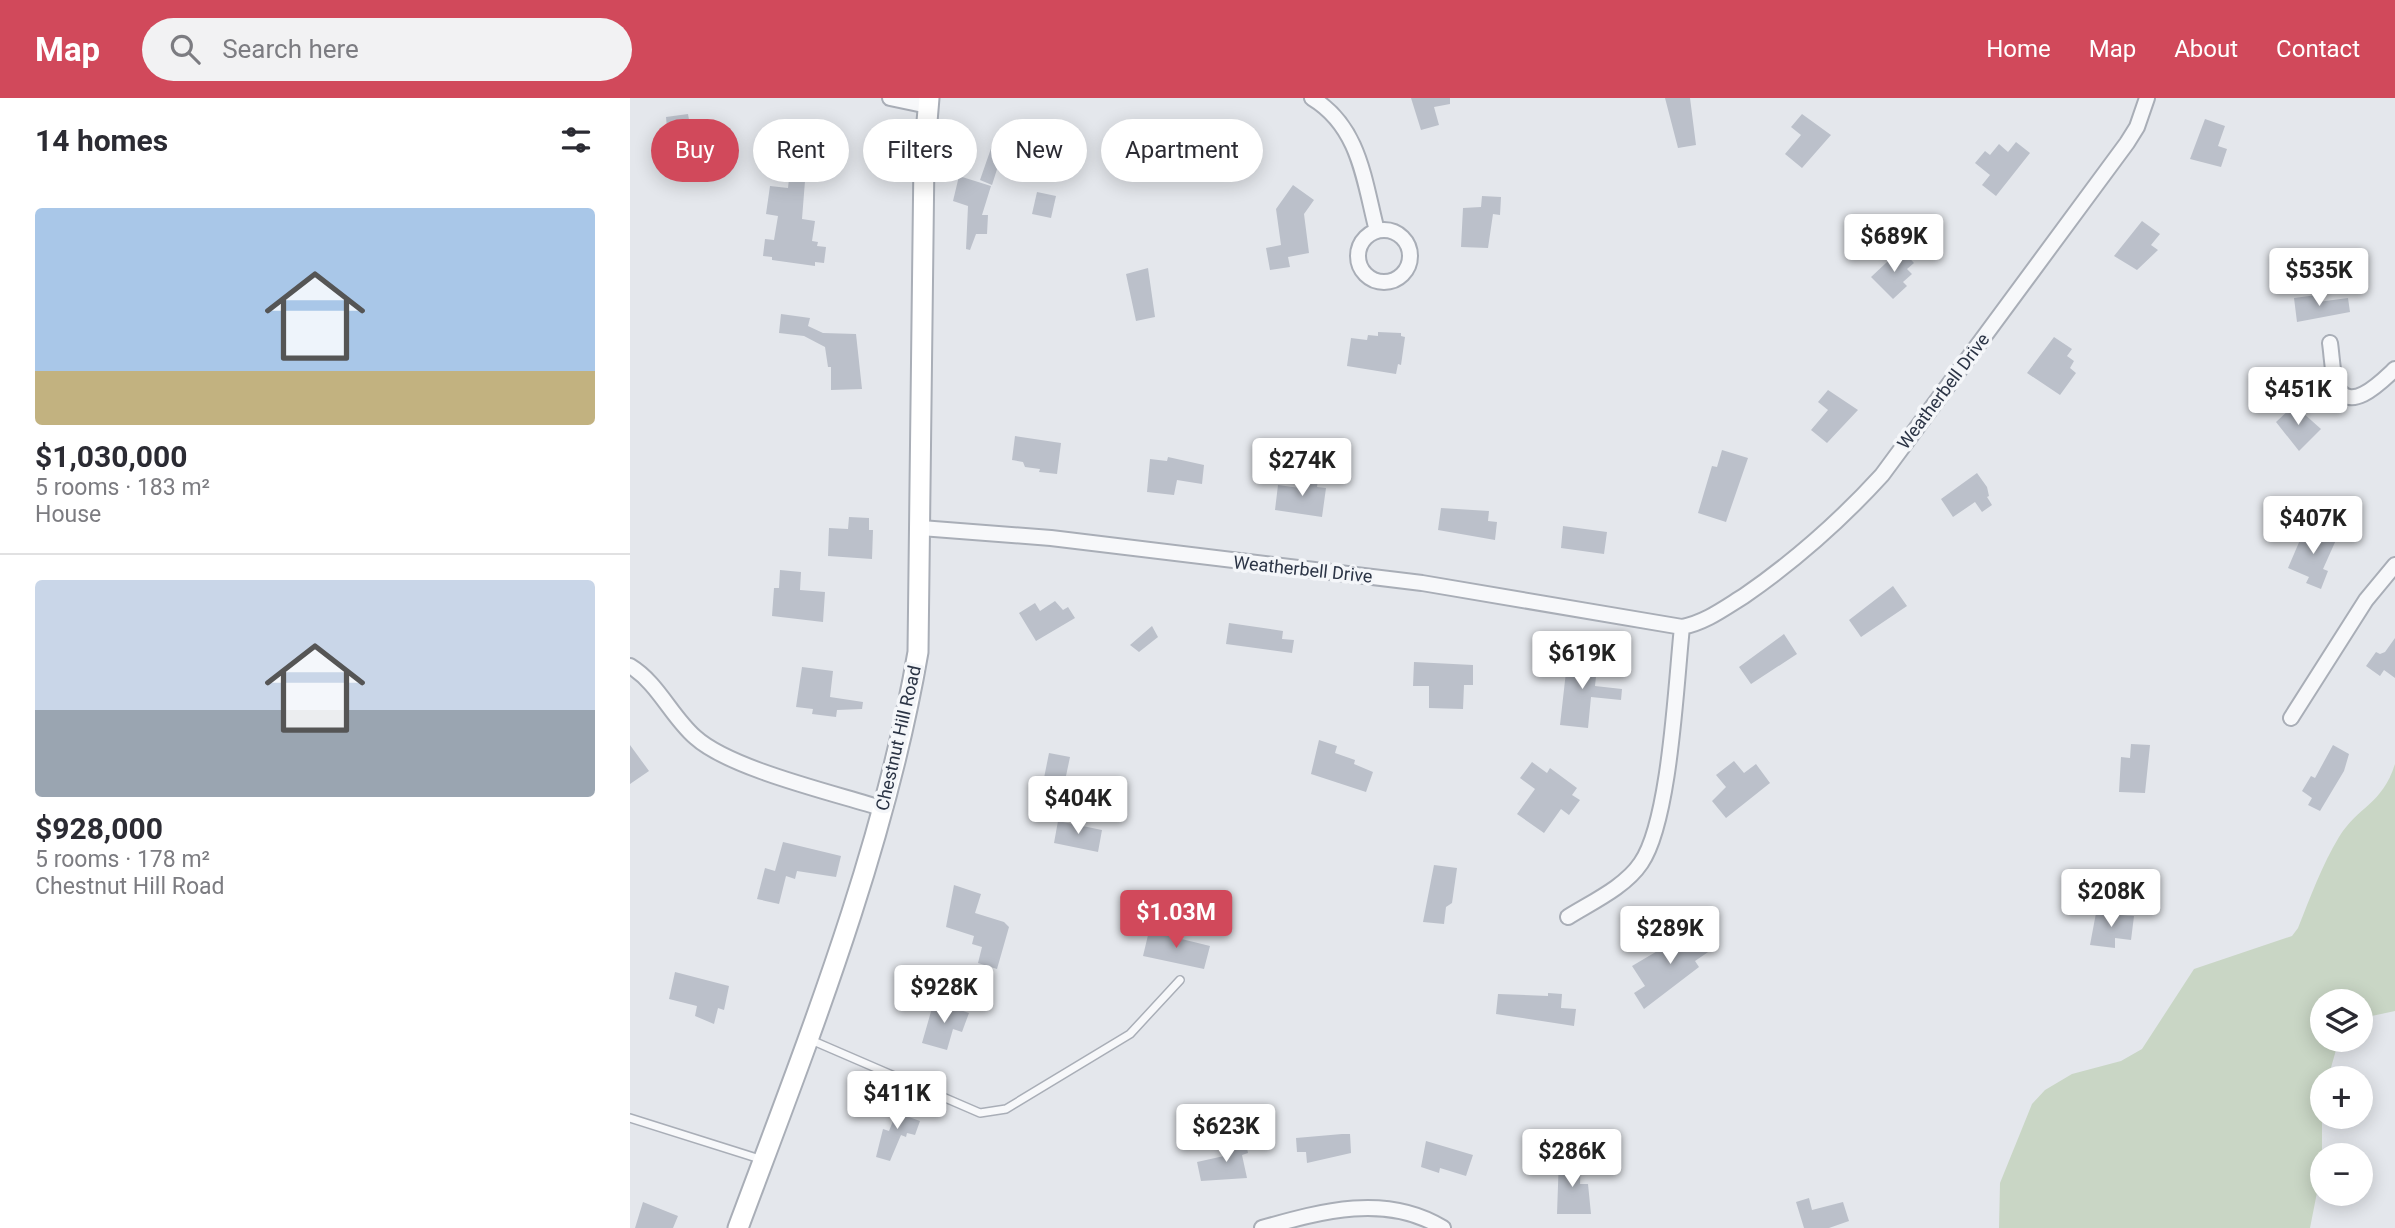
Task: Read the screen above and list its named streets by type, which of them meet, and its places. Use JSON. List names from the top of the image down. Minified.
{"streets":{"main road":["Chestnut Hill Road"],"street":["Weatherbell Drive"]},"crossings":[["Weatherbell Drive","Chestnut Hill Road"]],"page":{"header":"Map","search":"Search here","nav":["Home","Map","About","Contact"],"heading":"14 homes","chip":["Buy","Rent","Filters","New","Apartment"],"list":[{"name":"$1,030,000","note":"5 rooms · 183 m² · House"},{"name":"$928,000","note":"5 rooms · 178 m² · Chestnut Hill Road"}],"price":["$689K","$535K","$451K","$274K","$407K","$619K","$404K","$208K","$1.03M","$289K","$928K","$411K","$623K","$286K"],"map_buttons":["+","−"]}}
